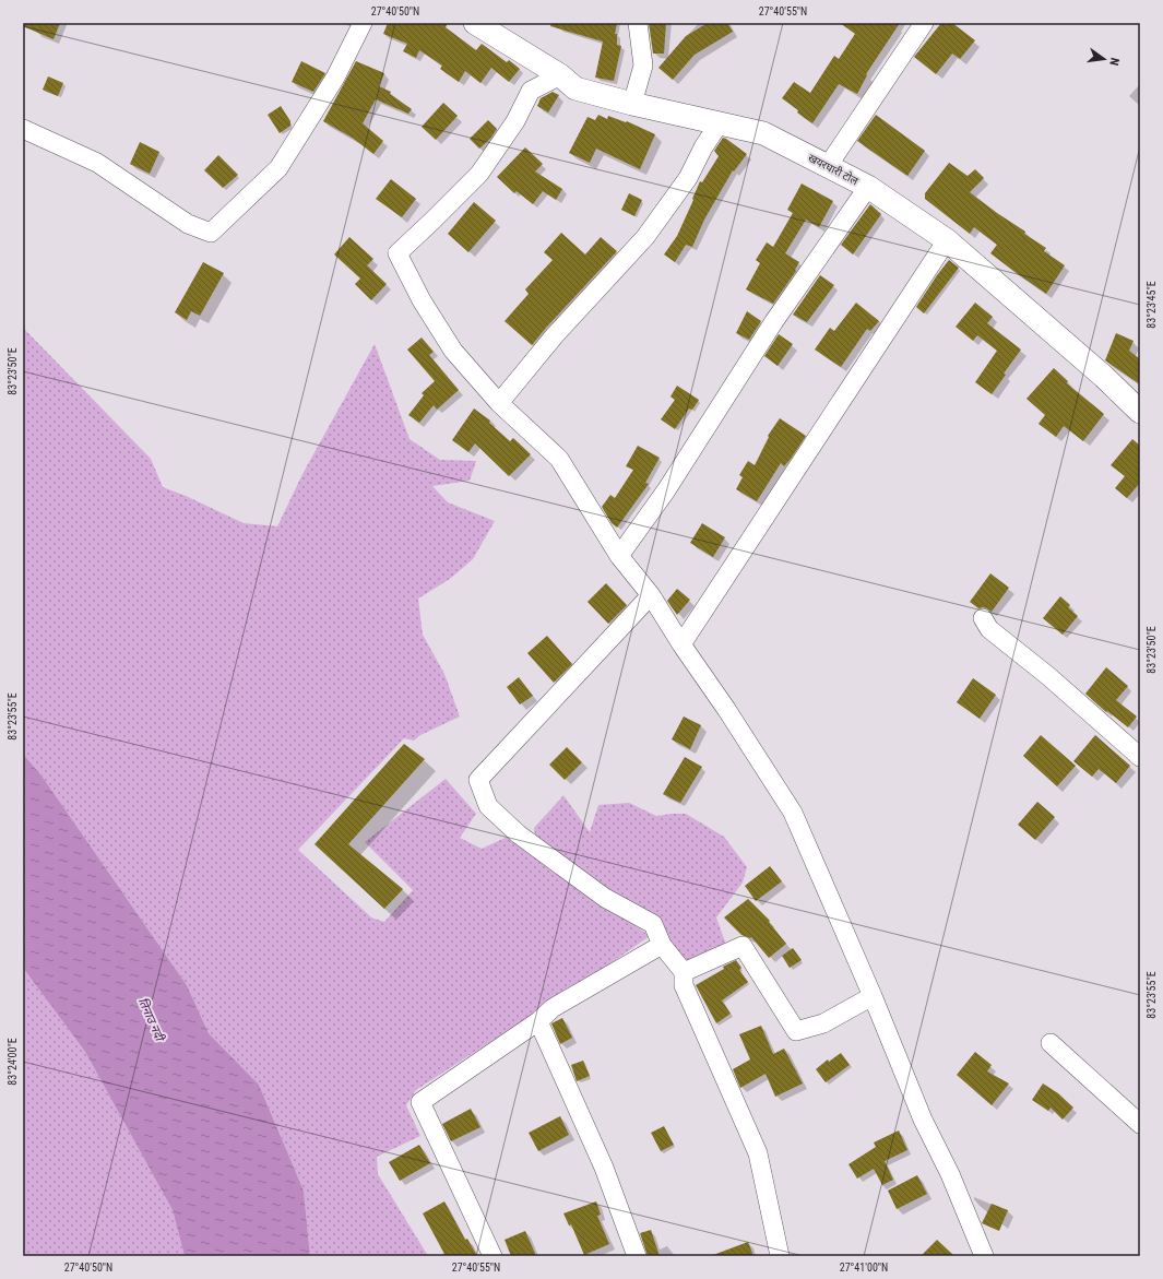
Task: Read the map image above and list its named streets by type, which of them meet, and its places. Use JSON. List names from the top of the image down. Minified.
{"streets":{"street":["खयरघारी टोल"]},"water":["तिनाउ नदी"],"north":"right","coordinates":["27°40'50\"N","27°40'55\"N","83°23'45\"E","83°23'50\"E","83°23'55\"E","83°24'00\"E","27°41'00\"N"]}
